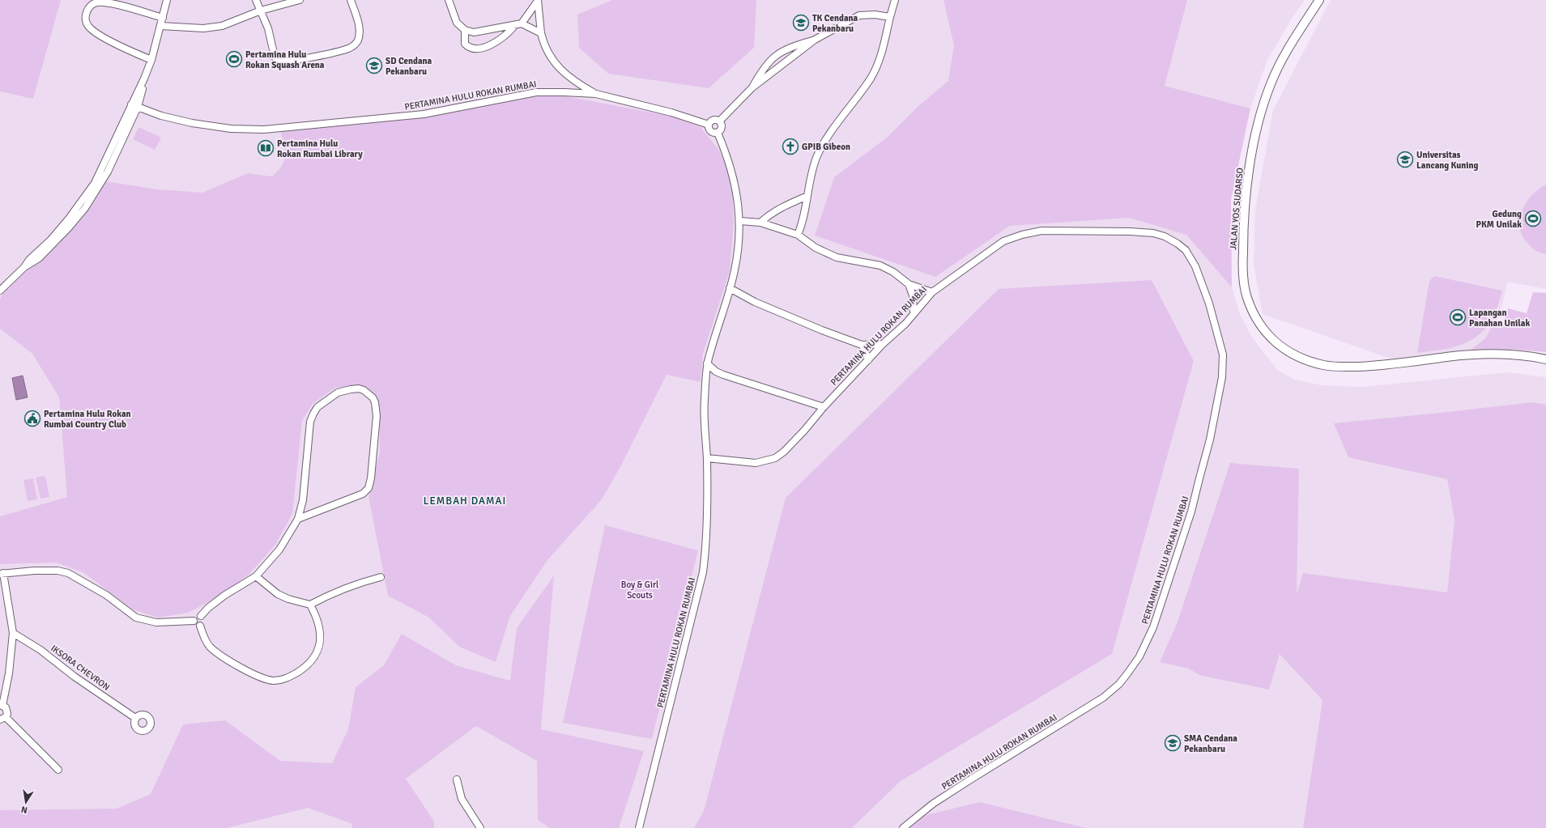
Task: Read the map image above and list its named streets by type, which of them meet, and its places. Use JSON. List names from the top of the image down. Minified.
{"streets":{"main road":["JALAN YOS SUDARSO"],"street":["PERTAMINA HULU ROKAN RUMBAI","IKSORA CHEVRON"]},"districts":["LEMBAH DAMAI"],"parks":["Boy & Girl Scouts"],"places":{"school or university":["TK Cendana Pekanbaru","SD Cendana Pekanbaru","Universitas Lancang Kuning","SMA Cendana Pekanbaru"],"sports":["Pertamina Hulu Rokan Squash Arena","Gedung PKM Unilak","Lapangan Panahan Unilak"],"church":["GPIB Gibeon"],"library":["Pertamina Hulu Rokan Rumbai Library"],"public building":["Pertamina Hulu Rokan Rumbai Country Club"]},"north":"bottom"}
